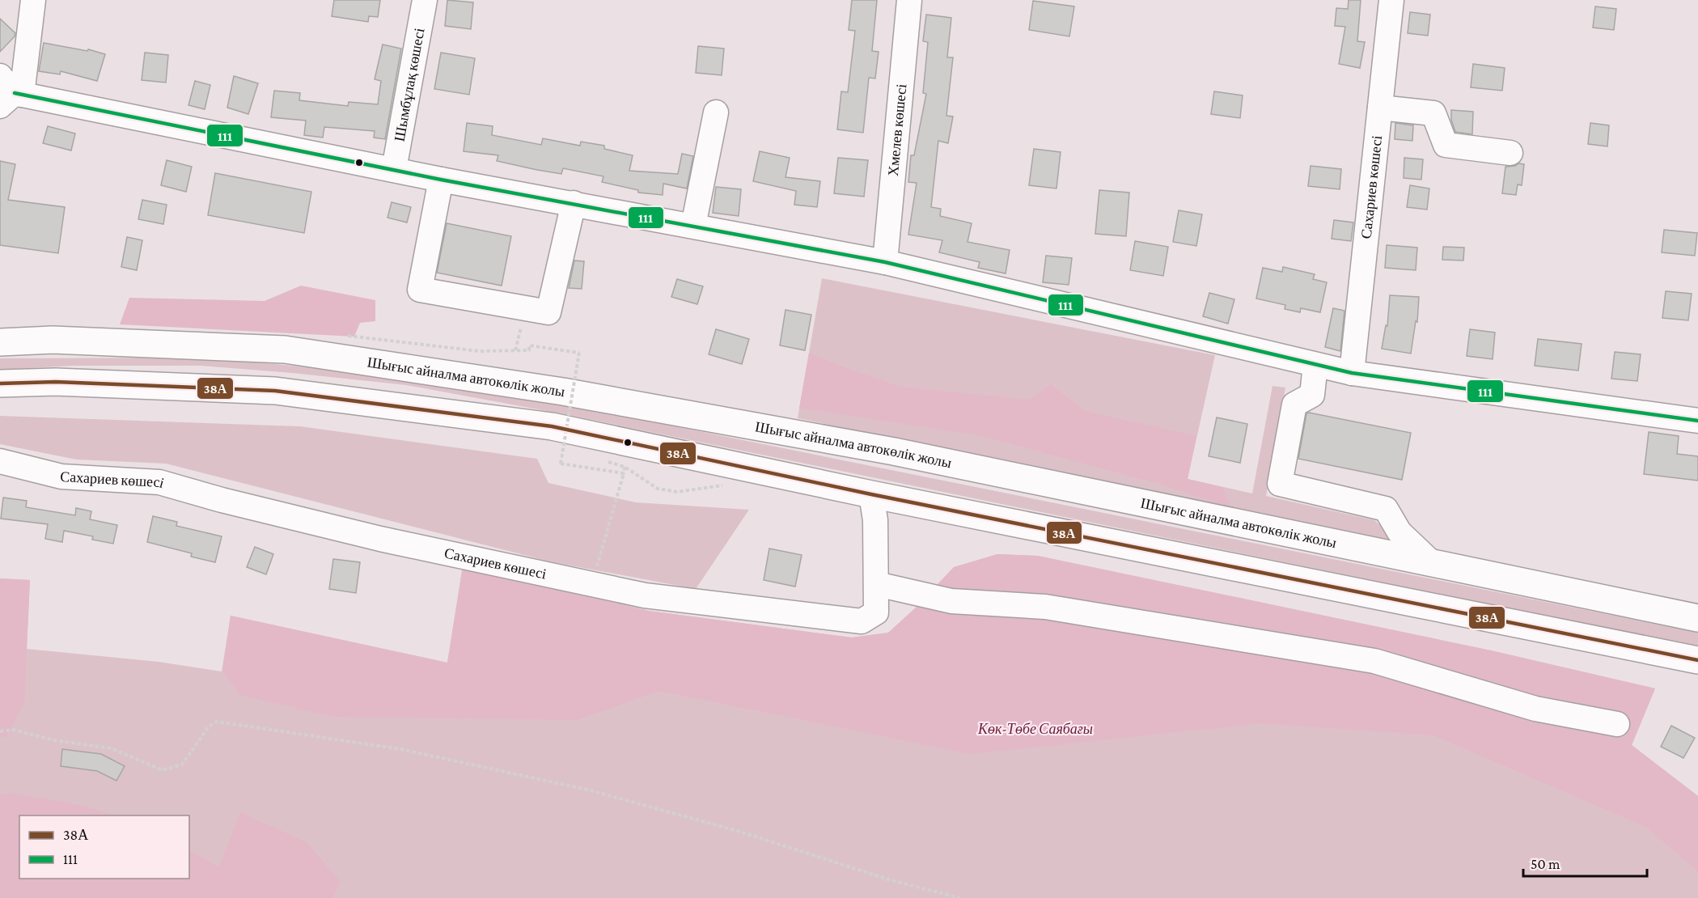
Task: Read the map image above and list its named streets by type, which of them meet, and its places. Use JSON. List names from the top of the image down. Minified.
{"streets":{"main road":["Шығыс айналма автокөлік жолы"],"street":["Шымбұлақ көшесі","Хмелев көшесі","Сахариев көшесі"]},"parks":["Көк-Төбе Саябағы"],"lines":["transit line 111","transit line 38А"],"legend":["38А","111"],"scale_bar":"50 m"}
